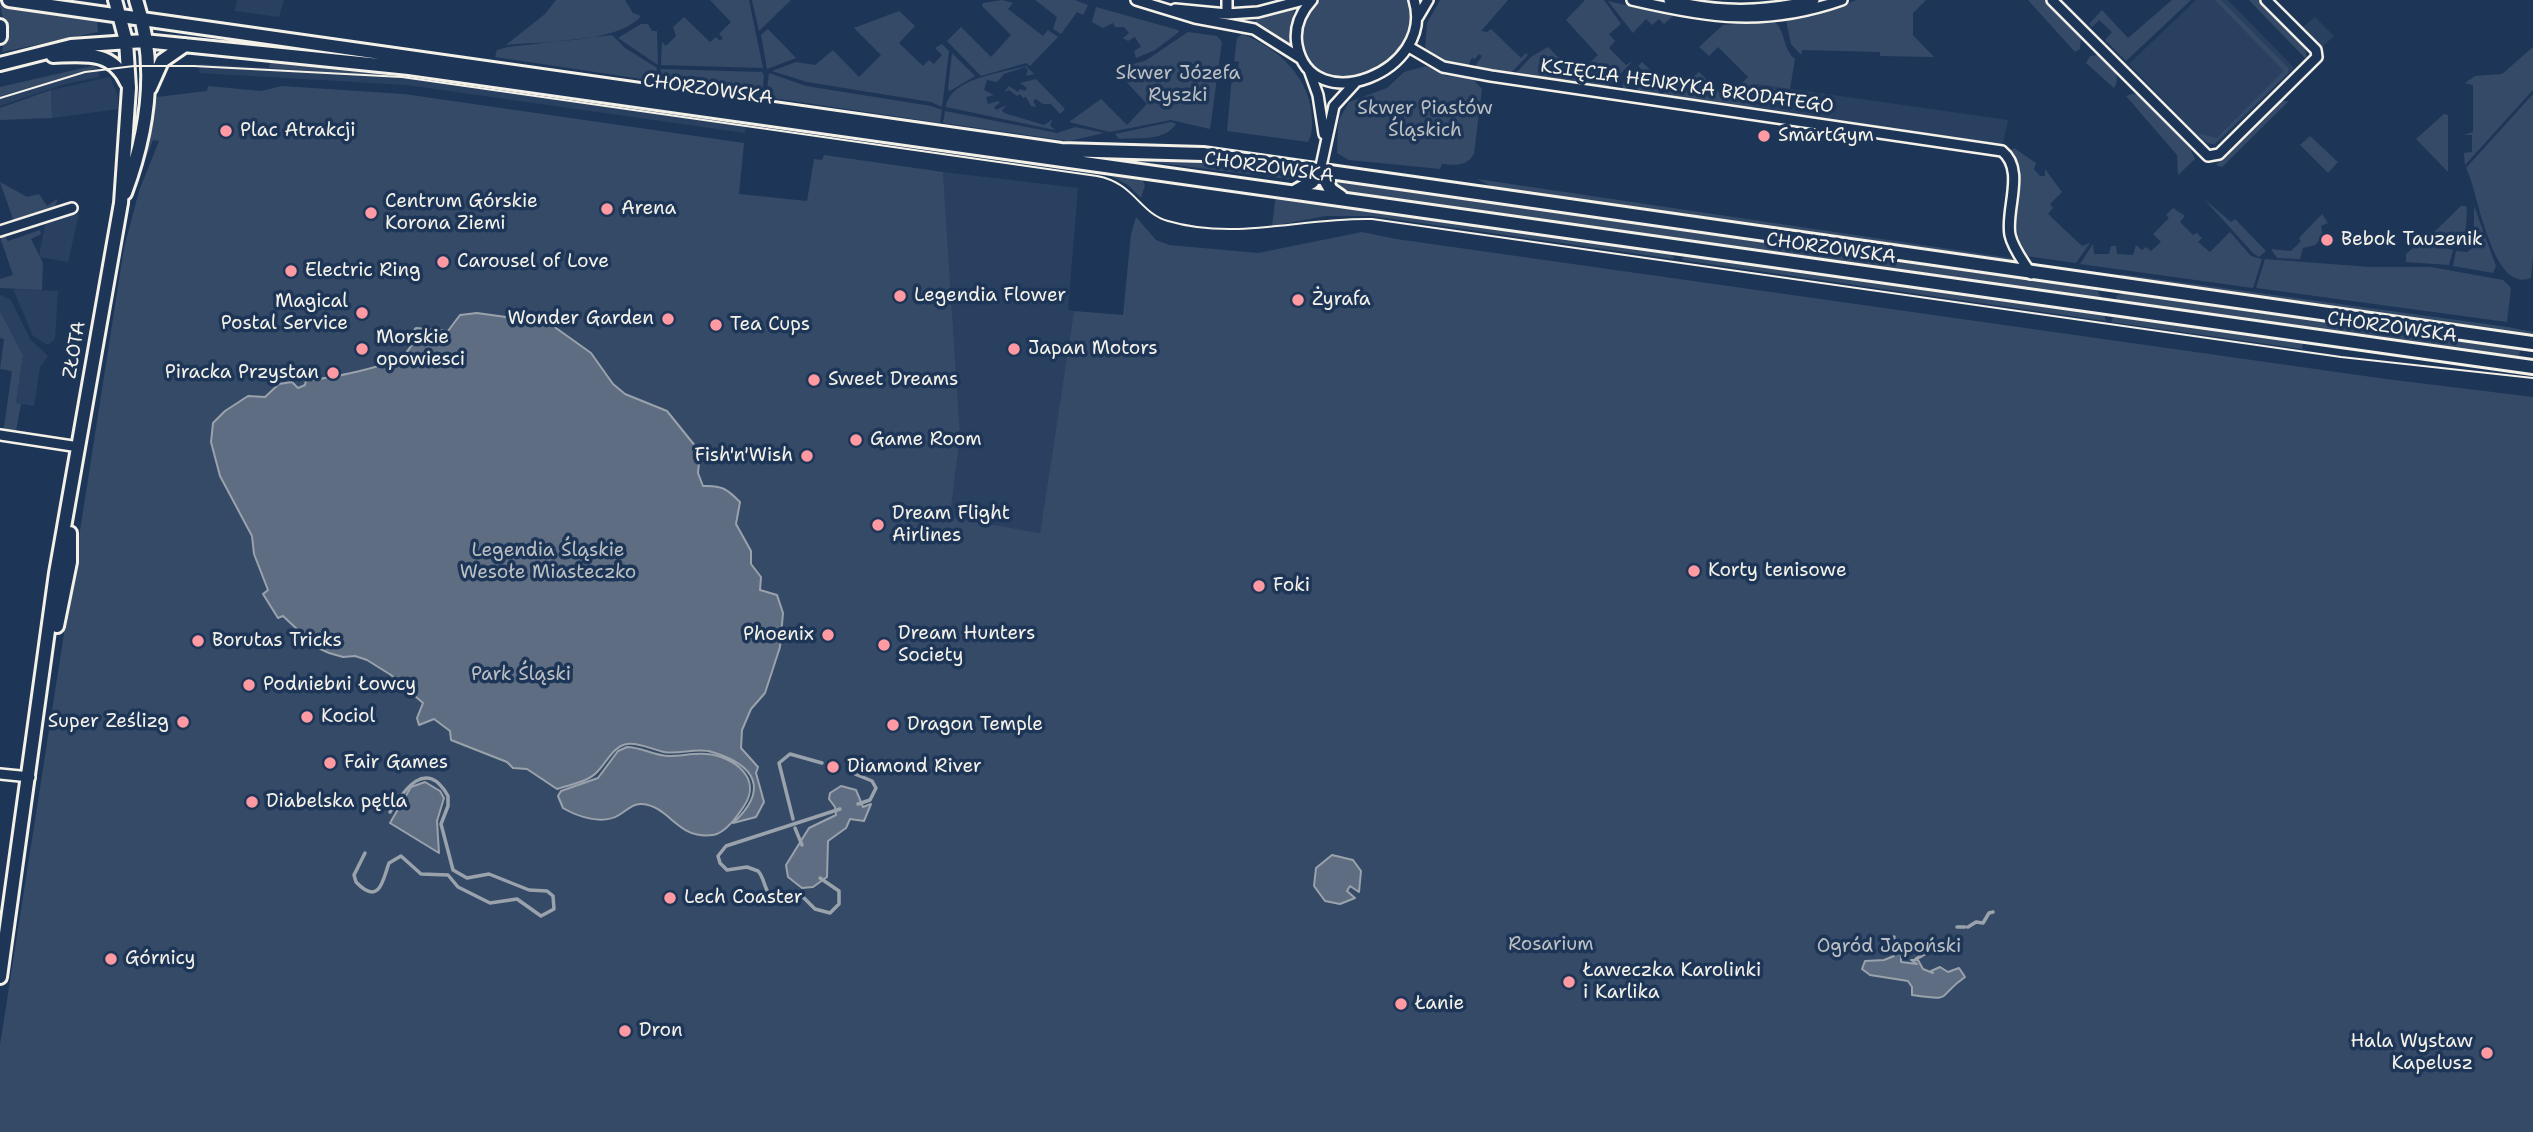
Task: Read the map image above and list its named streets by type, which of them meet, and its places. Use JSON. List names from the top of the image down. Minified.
{"streets":{"main road":["CHORZOWSKA","ZŁOTA"],"street":["KSIĘCIA HENRYKA BRODATEGO"]},"crossings":[["KSIĘCIA HENRYKA BRODATEGO","CHORZOWSKA"],["CHORZOWSKA","ZŁOTA"]],"parks":["Skwer Józefa Ryszki","Skwer Piastów Śląskich","Legendia Śląskie Wesołe Miasteczko","Park Śląski","Rosarium","Ogród Japoński"],"places":["Plac Atrakcji","SmartGym","Arena","Centrum Górskie Korona Ziemi","Bebok Tauzenik","Carousel of Love","Electric Ring","Legendia Flower","Żyrafa","Magical Postal Service","Wonder Garden","Tea Cups","Morskie opowiesci","Japan Motors","Piracka Przystan","Sweet Dreams","Game Room","Fish'n'Wish","Dream Flight Airlines","Korty tenisowe","Foki","Phoenix","Borutas Tricks","Dream Hunters Society","Podniebni Łowcy","Kociol","Super Ześlizg","Dragon Temple","Fair Games","Diamond River","Diabelska pętla","Lech Coaster","Górnicy","Ławeczka Karolinki i Karlika","Łanie","Dron","Hala Wystaw Kapelusz"]}
